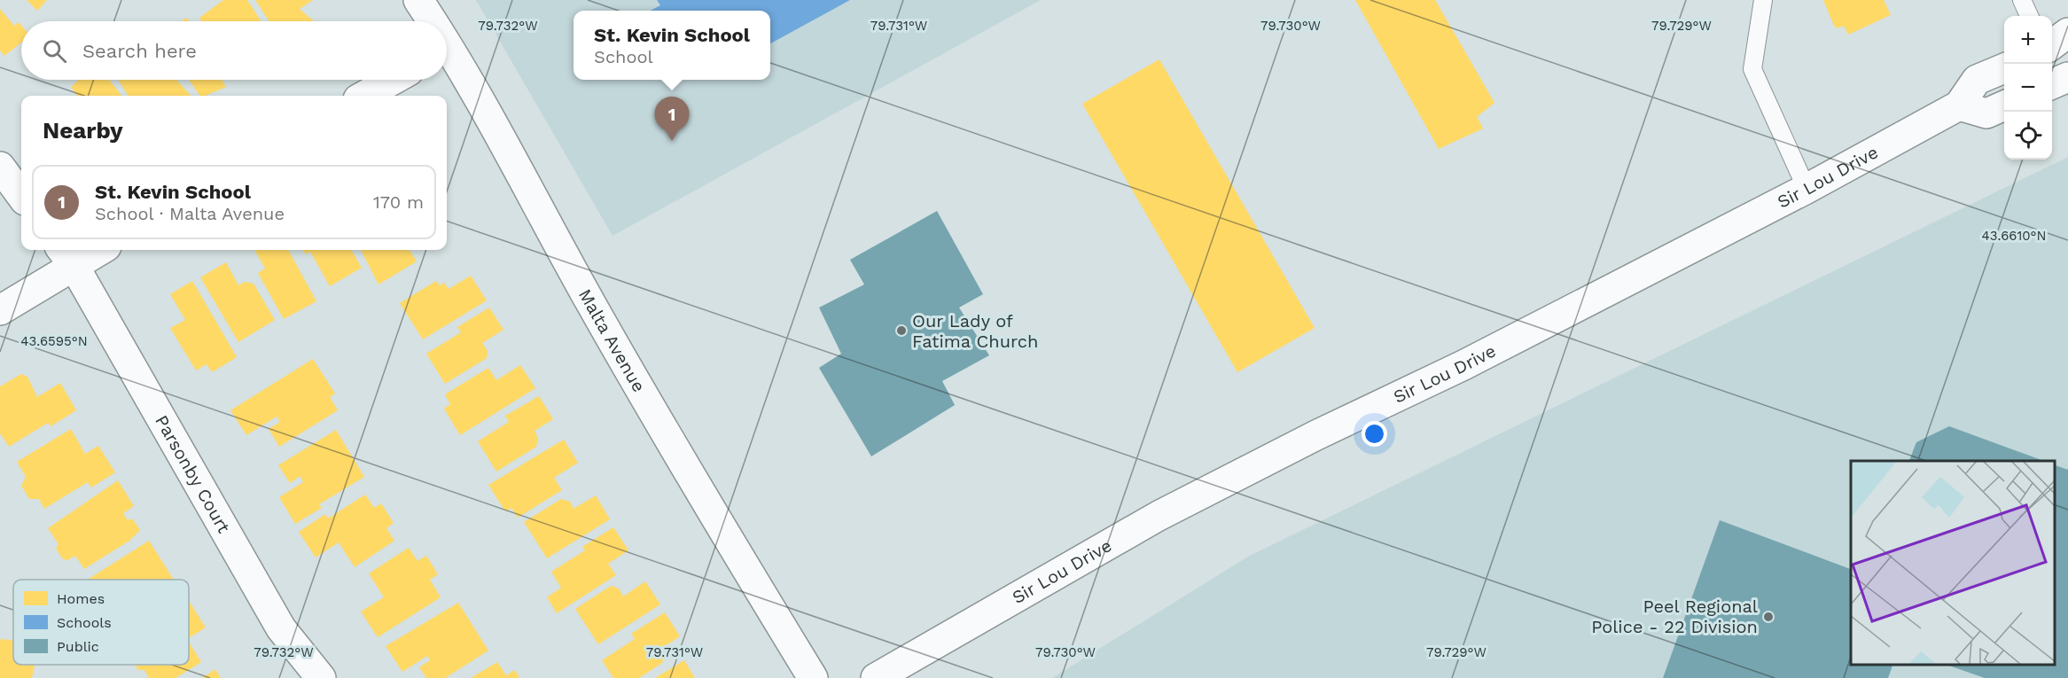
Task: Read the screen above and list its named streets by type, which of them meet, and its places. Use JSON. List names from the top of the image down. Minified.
{"streets":{"street":["Sir Lou Drive","Malta Avenue","Parsonby Court"]},"places":["Our Lady of Fatima Church","Peel Regional Police - 22 Division"],"legend":["Homes","Schools","Public"],"page":{"popup":["St. Kevin School","School"],"map_buttons":["+","−"],"search":"Search here","heading":"Nearby","pins":"1","list":[{"mark":"1","name":"St. Kevin School","note":"School · Malta Avenue","value":"170 m"}]},"coordinates":["79.732°W","79.731°W","79.730°W","79.729°W","43.6610°N","43.6595°N"]}
